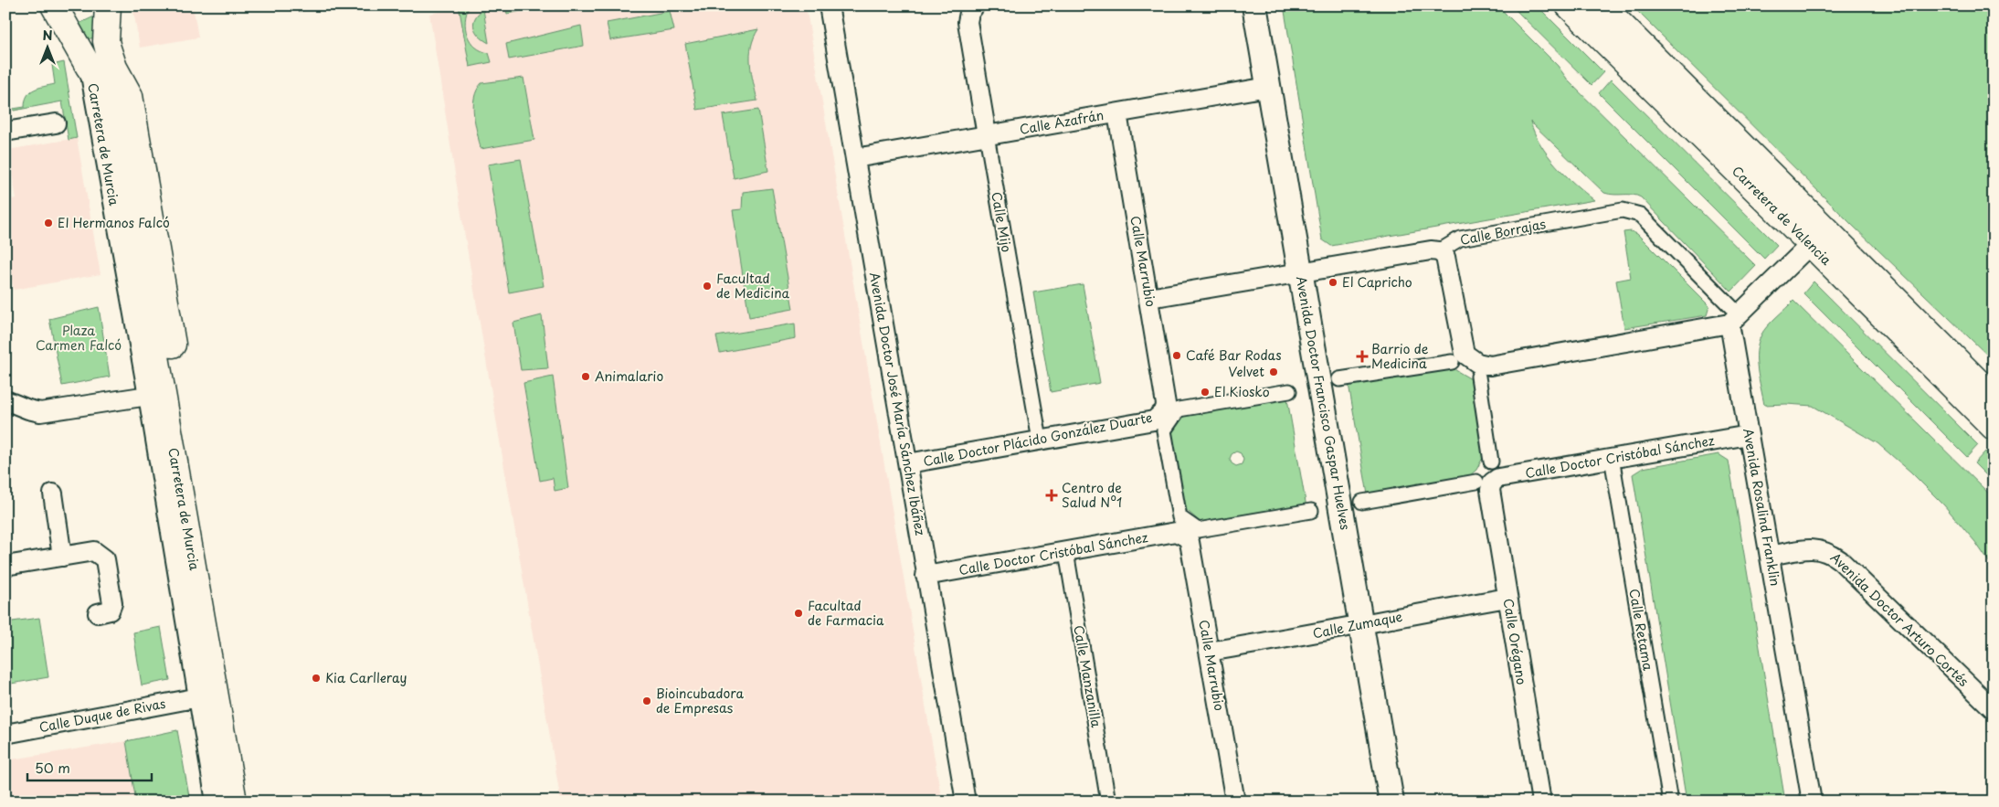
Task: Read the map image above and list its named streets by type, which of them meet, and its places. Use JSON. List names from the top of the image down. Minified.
{"streets":{"main road":["Carretera de Murcia","Carretera de Valencia"],"street":["Calle Azafrán","Calle Mijo","Calle Borrajas","Calle Marrubio","Avenida Doctor Francisco Gaspar Huelves","Avenida Doctor José María Sánchez Ibáñez","Calle Doctor Plácido González Duarte","Calle Doctor Cristóbal Sánchez","Avenida Rosalind Franklin","Avenida Doctor Arturo Cortés","Calle Zumaque","Calle Retama","Calle Orégano","Calle Manzanilla","Calle Duque de Rivas"]},"crossings":[["Calle Azafrán","Calle Mijo"],["Calle Azafrán","Calle Marrubio"],["Calle Azafrán","Avenida Doctor Francisco Gaspar Huelves"],["Calle Azafrán","Avenida Doctor José María Sánchez Ibáñez"],["Carretera de Murcia","Calle Duque de Rivas"],["Calle Mijo","Calle Doctor Plácido González Duarte"],["Calle Borrajas","Calle Marrubio"],["Calle Borrajas","Avenida Doctor Francisco Gaspar Huelves"],["Calle Borrajas","Avenida Rosalind Franklin"],["Calle Marrubio","Calle Doctor Plácido González Duarte"],["Calle Marrubio","Calle Doctor Cristóbal Sánchez"],["Calle Marrubio","Calle Zumaque"],["Avenida Doctor Francisco Gaspar Huelves","Calle Zumaque"],["Avenida Doctor José María Sánchez Ibáñez","Calle Doctor Plácido González Duarte"],["Avenida Doctor José María Sánchez Ibáñez","Calle Doctor Cristóbal Sánchez"],["Calle Doctor Cristóbal Sánchez","Avenida Rosalind Franklin"],["Calle Doctor Cristóbal Sánchez","Calle Retama"],["Calle Doctor Cristóbal Sánchez","Calle Orégano"],["Calle Doctor Cristóbal Sánchez","Calle Manzanilla"],["Avenida Rosalind Franklin","Avenida Doctor Arturo Cortés"],["Calle Zumaque","Calle Orégano"]],"parks":["Plaza Carmen Falcó"],"places":{"other":["EI Hermanos Falcó","El Capricho","Facultad de Medicina","Café Bar Rodas","Velvet","Animalario","El Kiosko","Facultad de Farmacia","Kia Carlleray","Bioincubadora de Empresas"],"health":["Barrio de Medicina","Centro de Salud Nº1"]},"scale_bar":"50 m","north":"top"}
